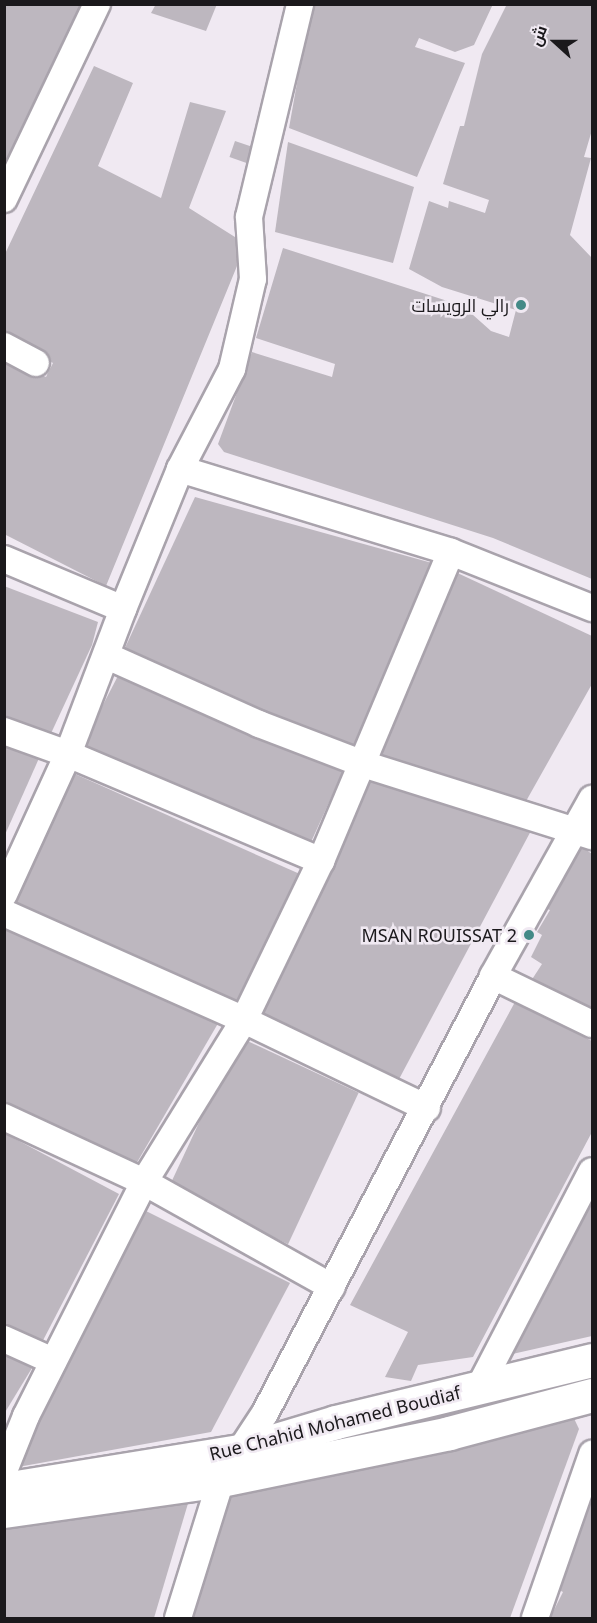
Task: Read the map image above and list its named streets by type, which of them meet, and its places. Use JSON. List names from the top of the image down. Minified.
{"streets":{"main road":["Rue Chahid Mohamed Boudiaf"]},"places":["رالي الرويسات","MSAN ROUISSAT 2"],"north":"left"}
